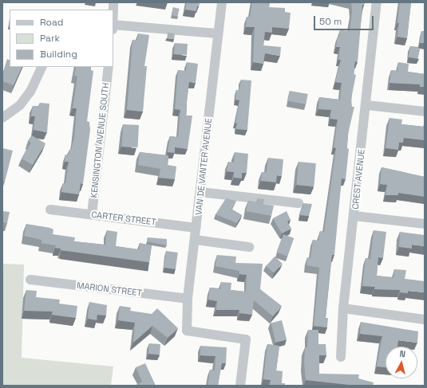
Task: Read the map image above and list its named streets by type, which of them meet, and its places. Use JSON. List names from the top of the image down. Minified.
{"streets":{"street":["KENSINGTON AVENUE SOUTH","VAN DE VANTER AVENUE","CREST AVENUE","CARTER STREET","MARION STREET"]},"crossings":[["KENSINGTON AVENUE SOUTH","CARTER STREET"],["VAN DE VANTER AVENUE","CARTER STREET"],["VAN DE VANTER AVENUE","MARION STREET"]],"legend":["Road","Park","Building"],"scale_bar":"50 m","north":"top"}
